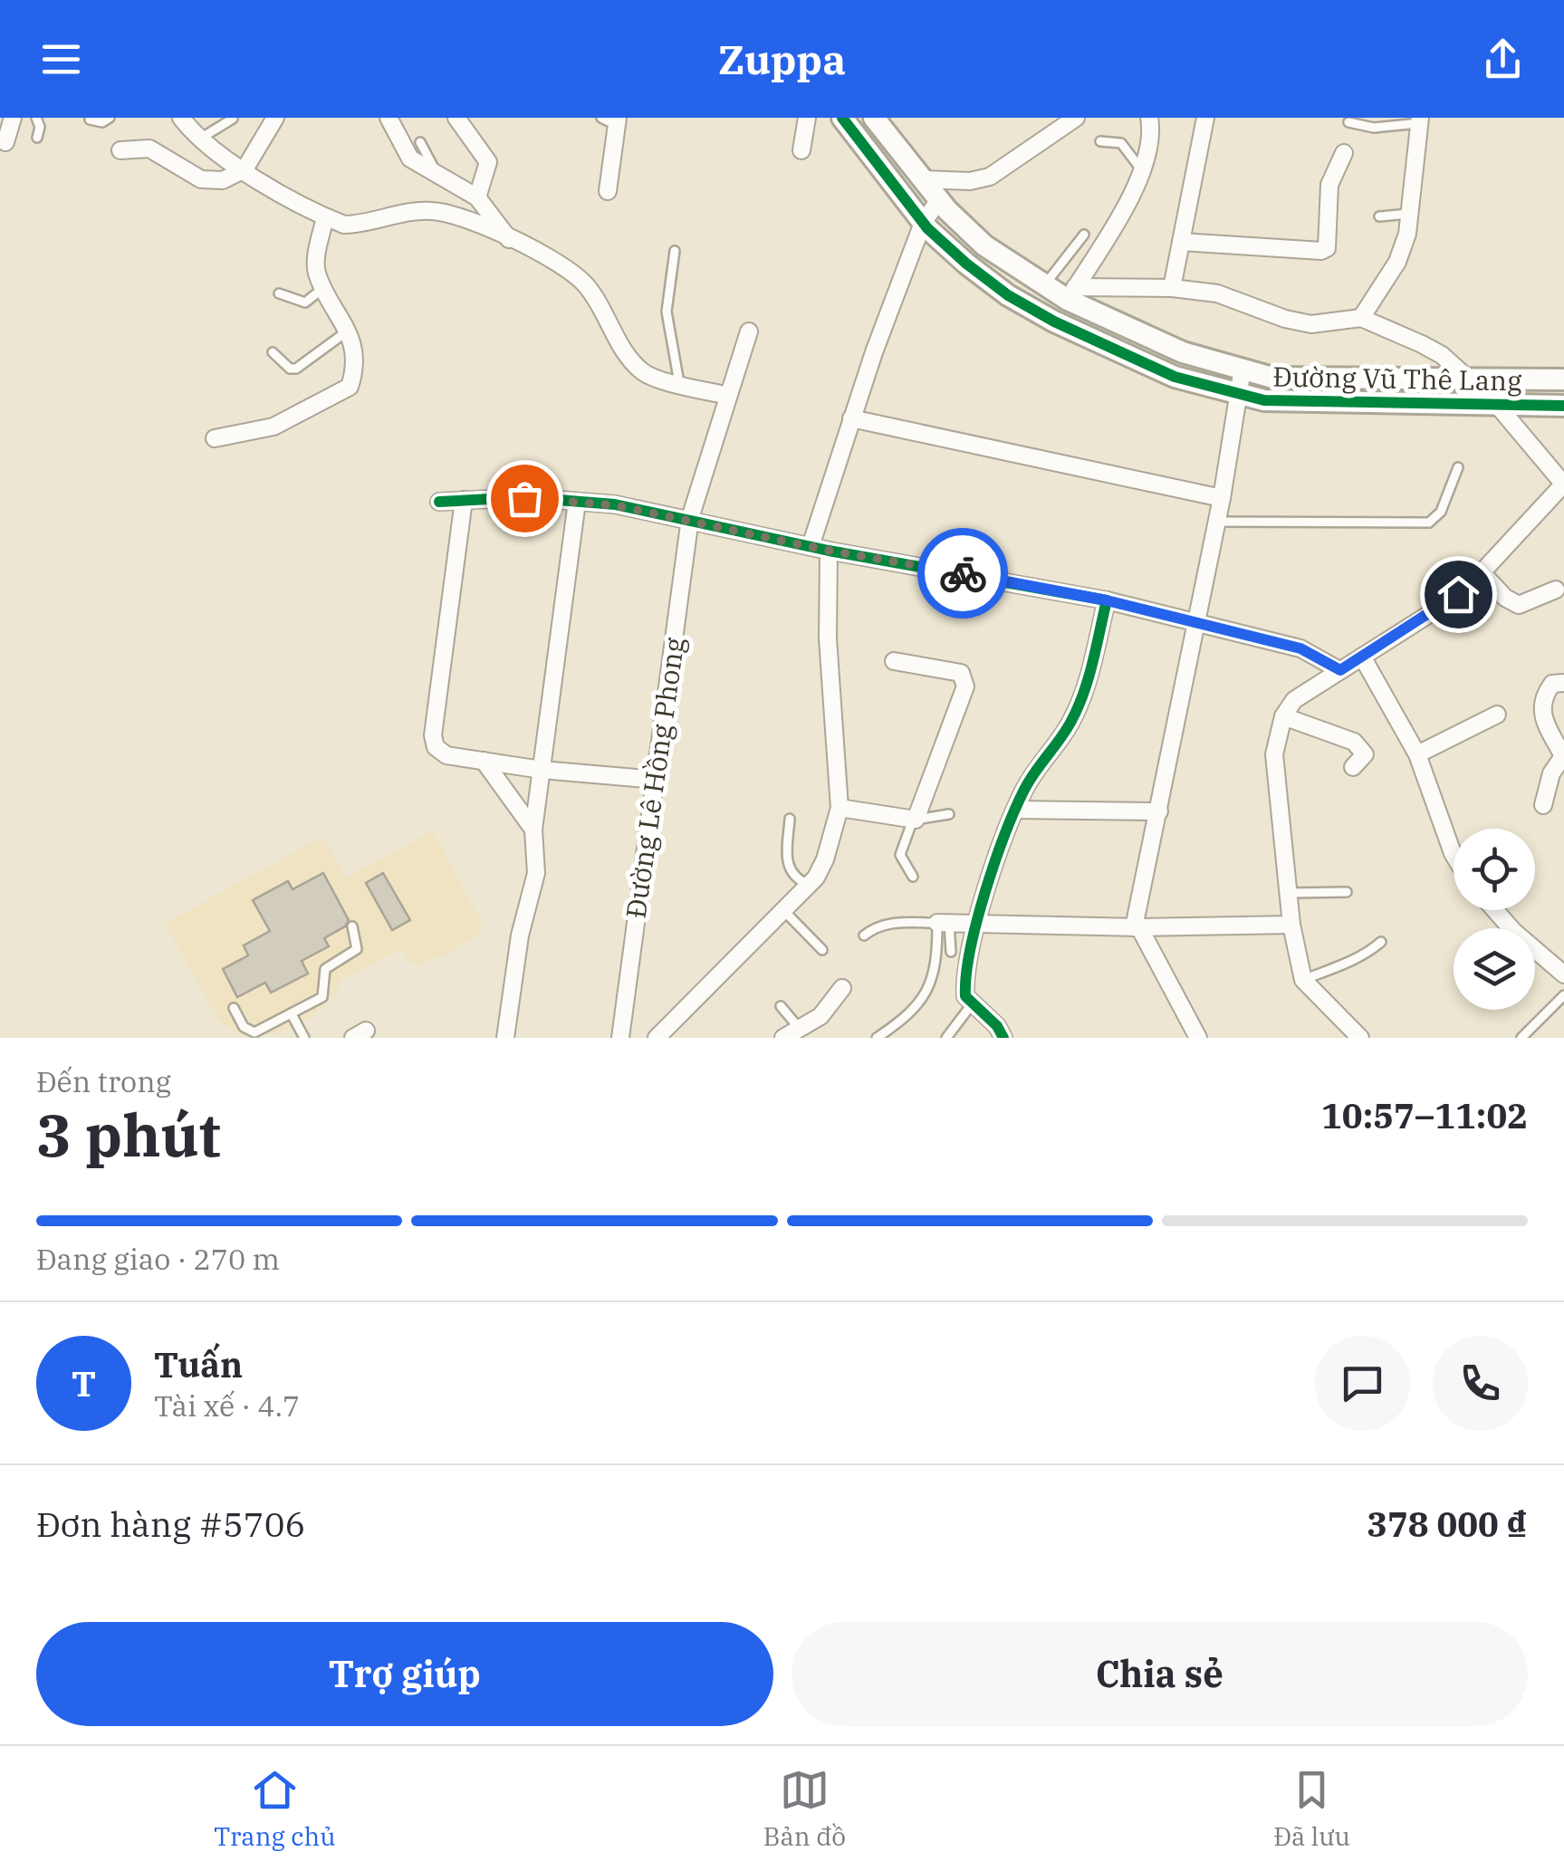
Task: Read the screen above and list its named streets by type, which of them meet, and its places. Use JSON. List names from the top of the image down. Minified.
{"streets":{"street":["Đường Vũ Thê Lang","Đường Lê Hồng Phong"]},"page":{"header":"Zuppa","heading":["3 phút","Đến trong","10:57–11:02"],"panel":["Tuấn","Tài xế · 4.7","Đơn hàng #5706","378 000 ₫"],"bar":"Đang giao · 270 m","round":"T","buttons":["Trợ giúp","Chia sẻ"],"tabs":["Trang chủ","Bản đồ","Đã lưu"]}}
